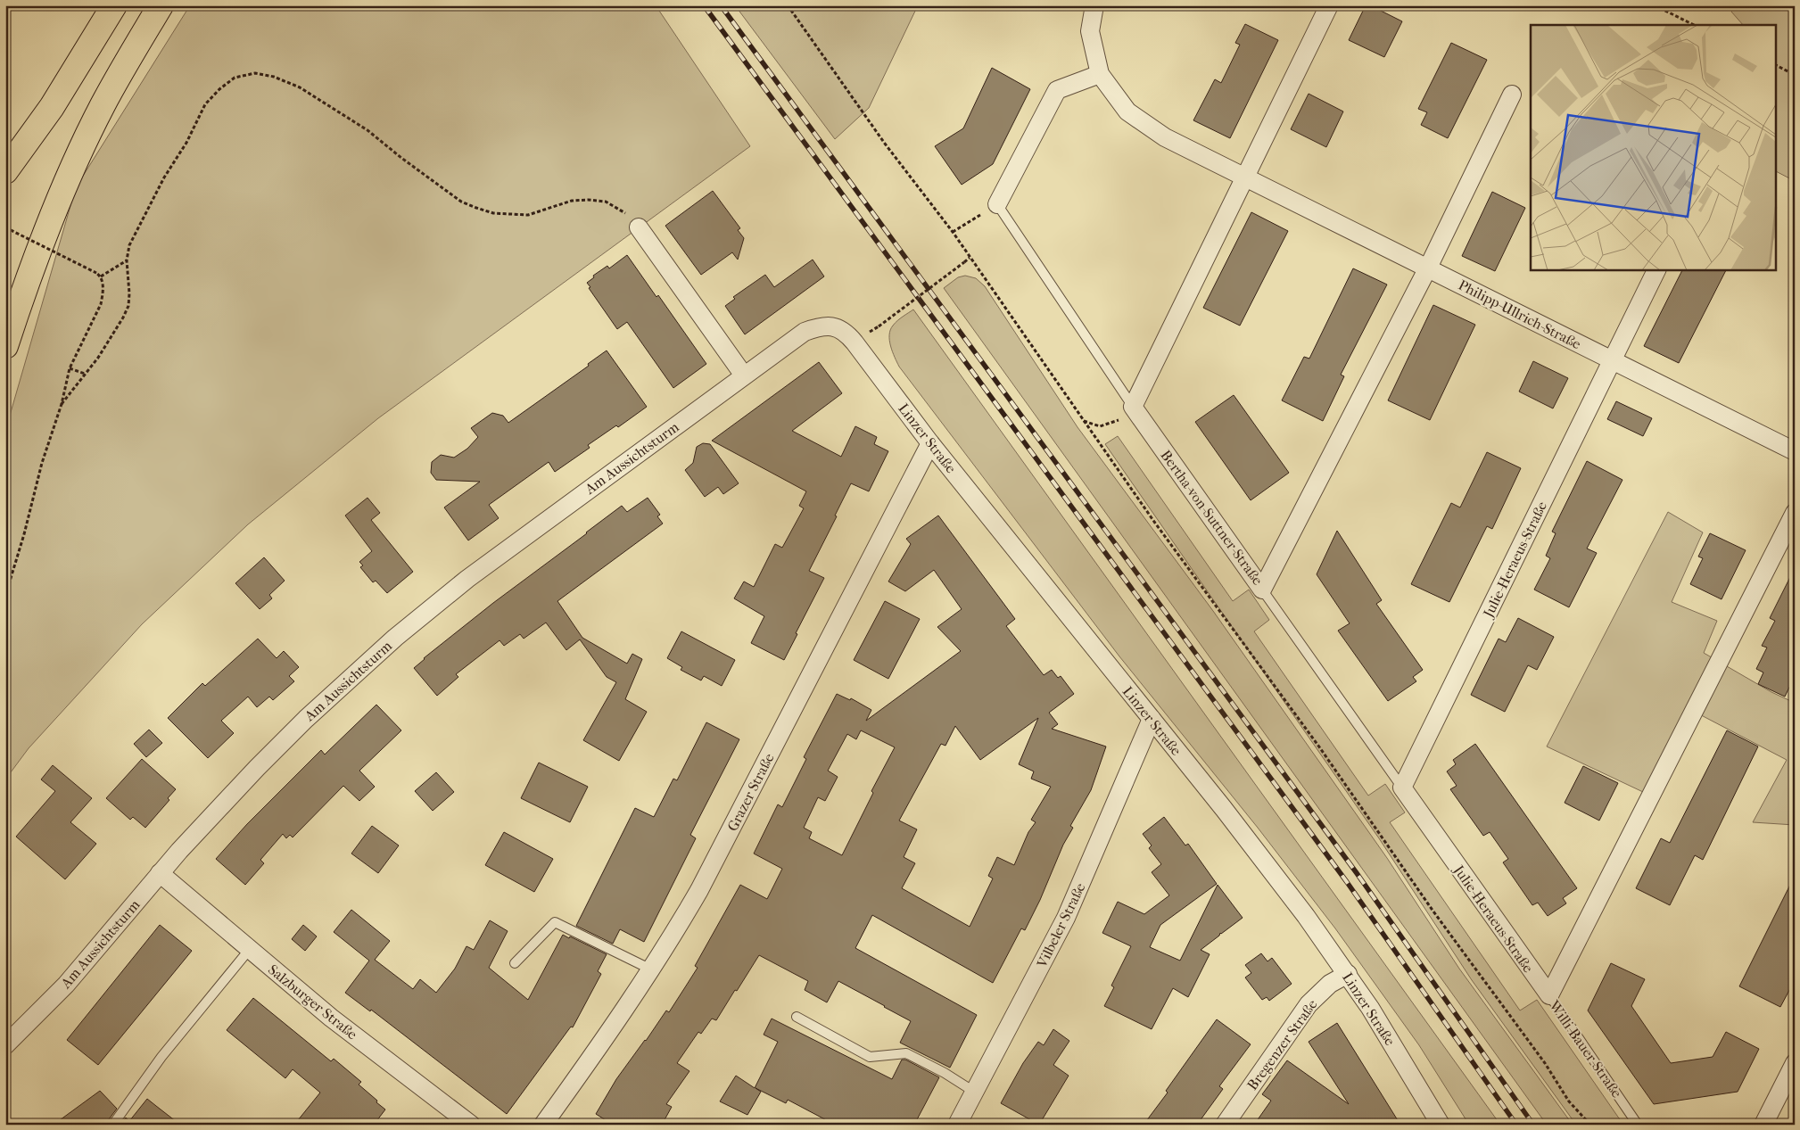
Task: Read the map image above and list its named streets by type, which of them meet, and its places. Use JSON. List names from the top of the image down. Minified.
{"streets":{"street":["Philipp-Ullrich-Straße","Linzer Straße","Am Aussichtsturm","Bertha-von-Suttner-Straße","Julie-Heraeus-Straße","Grazer Straße","Vilbeler Straße","Salzburger Straße","Bregenzer Straße"],"lane":["Willi-Bauer-Straße"]},"crossings":[["Philipp-Ullrich-Straße","Bertha-von-Suttner-Straße"],["Philipp-Ullrich-Straße","Julie-Heraeus-Straße"],["Linzer Straße","Am Aussichtsturm"],["Linzer Straße","Grazer Straße"],["Linzer Straße","Vilbeler Straße"],["Linzer Straße","Bregenzer Straße"],["Am Aussichtsturm","Salzburger Straße"],["Julie-Heraeus-Straße","Willi-Bauer-Straße"]]}
